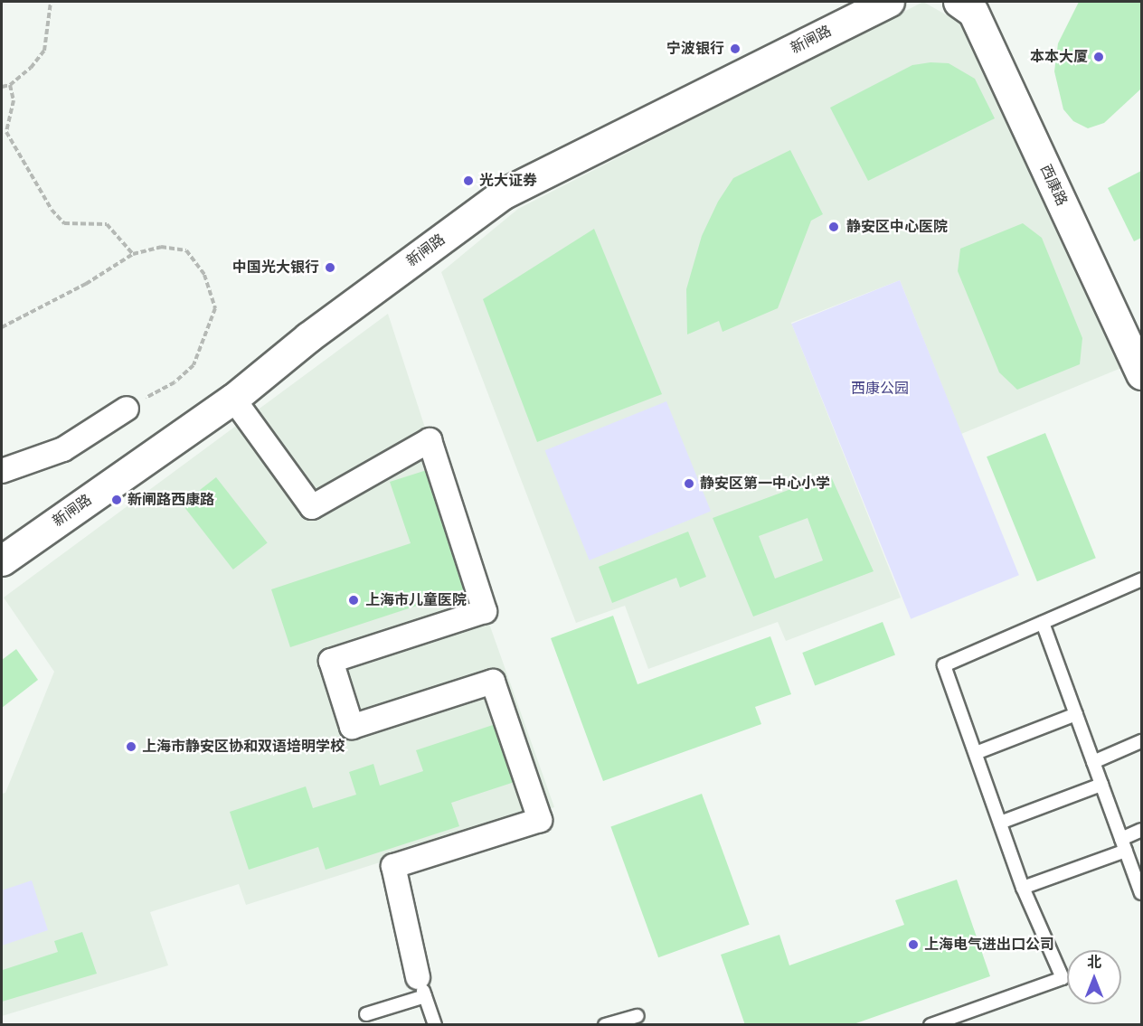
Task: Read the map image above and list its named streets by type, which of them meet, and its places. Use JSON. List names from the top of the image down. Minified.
{"streets":{"main road":["新闸路","西康路"]},"parks":["西康公园"],"places":["宁波银行","本本大厦","光大证券","静安区中心医院","中国光大银行","静安区第一中心小学","新闸路西康路","上海市儿童医院","上海市静安区协和双语培明学校","上海电气进出口公司"],"north":"top"}
